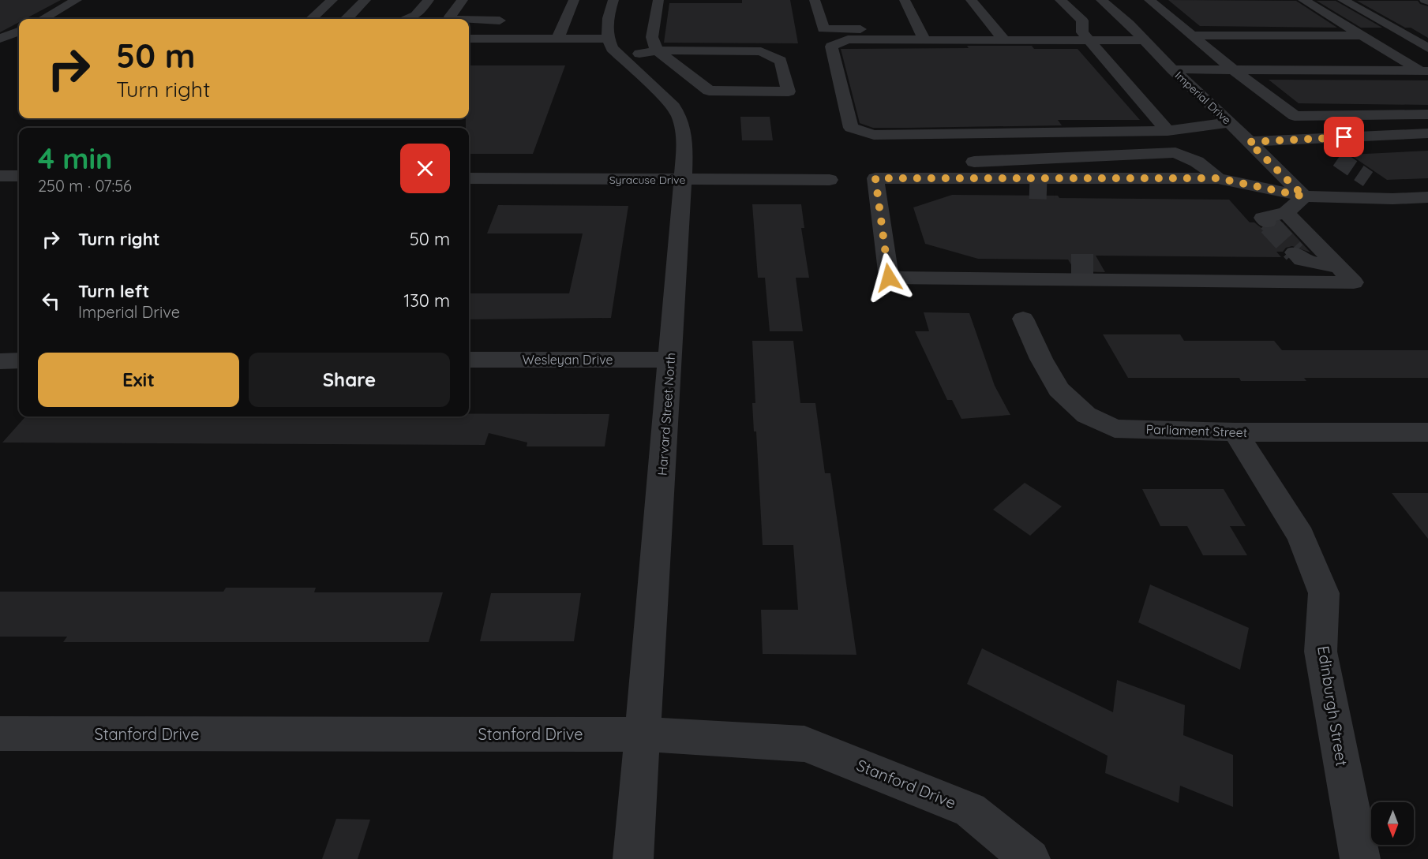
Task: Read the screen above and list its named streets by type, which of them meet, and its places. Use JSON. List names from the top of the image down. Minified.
{"streets":{"street":["Imperial Drive","Syracuse Drive","Wesleyan Drive","Harvard Street North","Parliament Street","Edinburgh Street","Stanford Drive"]},"crossings":[["Syracuse Drive","Harvard Street North"],["Wesleyan Drive","Harvard Street North"],["Harvard Street North","Stanford Drive"],["Parliament Street","Edinburgh Street"]],"north":"bottom","page":{"turn":["50 m","Turn right"],"heading":["4 min","250 m · 07:56"],"list":[{"name":"Turn right","value":"50 m"},{"name":"Turn left","note":"Imperial Drive","value":"130 m"}],"buttons":["Exit","Share"]}}
